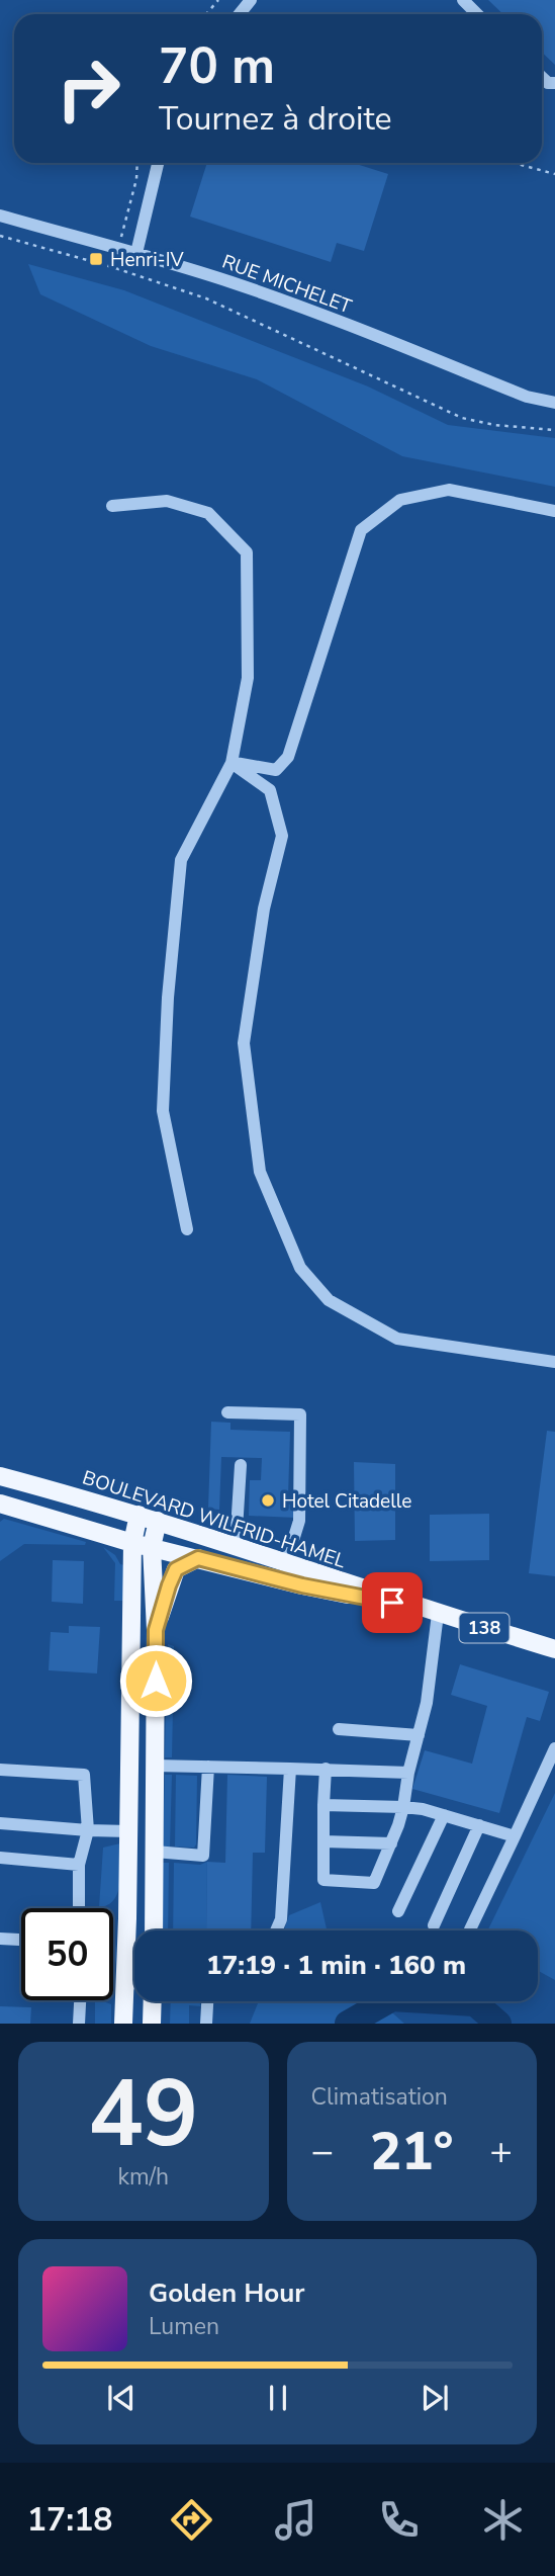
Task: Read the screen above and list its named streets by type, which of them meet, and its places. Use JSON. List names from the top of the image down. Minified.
{"streets":{"main road":["BOULEVARD WILFRID-HAMEL","138"],"street":["RUE MICHELET"]},"places":{"transit":["Henri-IV"],"other":["Hotel Citadelle"]},"page":{"turn":["70 m","Tournez à droite"],"limit":"50","trip":"17:19 · 1 min · 160 m","tile":[["49","km/h"],"Climatisation"],"heat":["−","21°","+"],"song":["Golden Hour","Lumen"],"tabs":"17:18"}}
